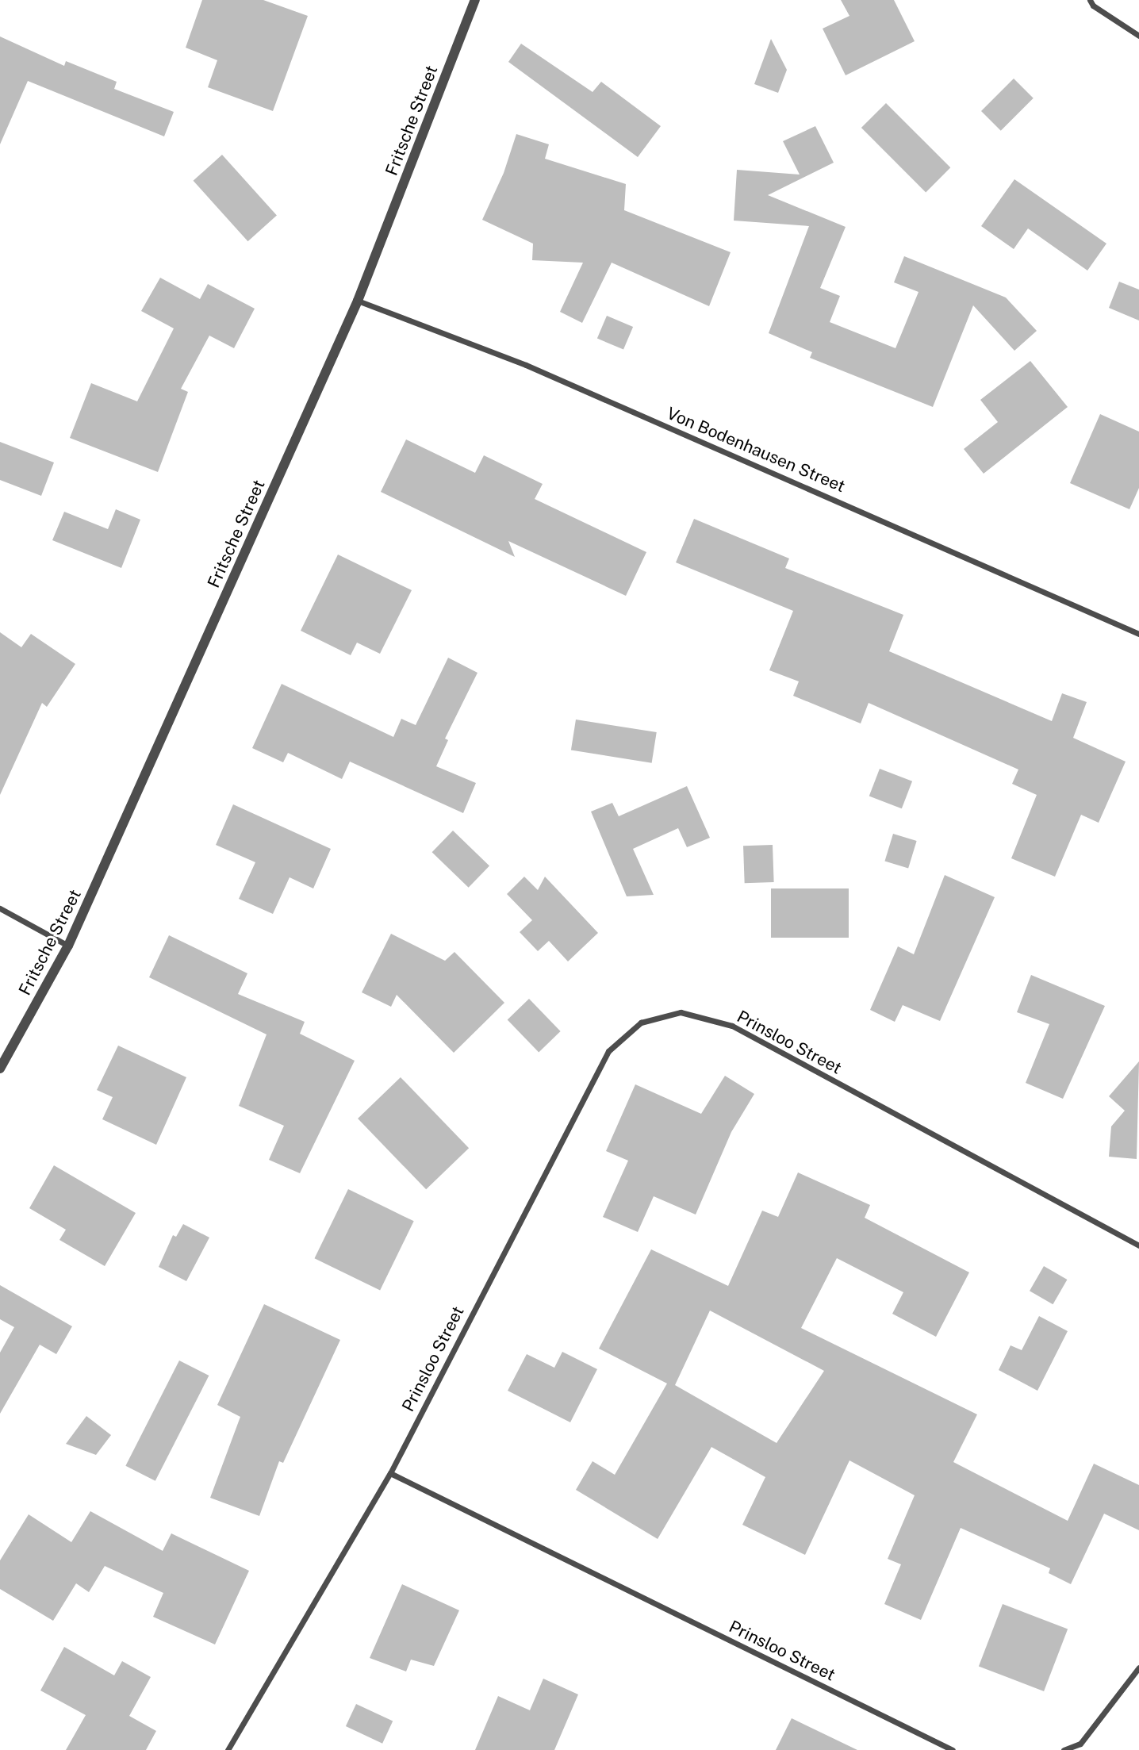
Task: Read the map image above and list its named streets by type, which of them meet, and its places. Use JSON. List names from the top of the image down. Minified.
{"streets":{"street":["Fritsche Street","Von Bodenhausen Street","Prinsloo Street"]},"crossings":[["Fritsche Street","Von Bodenhausen Street"]]}
